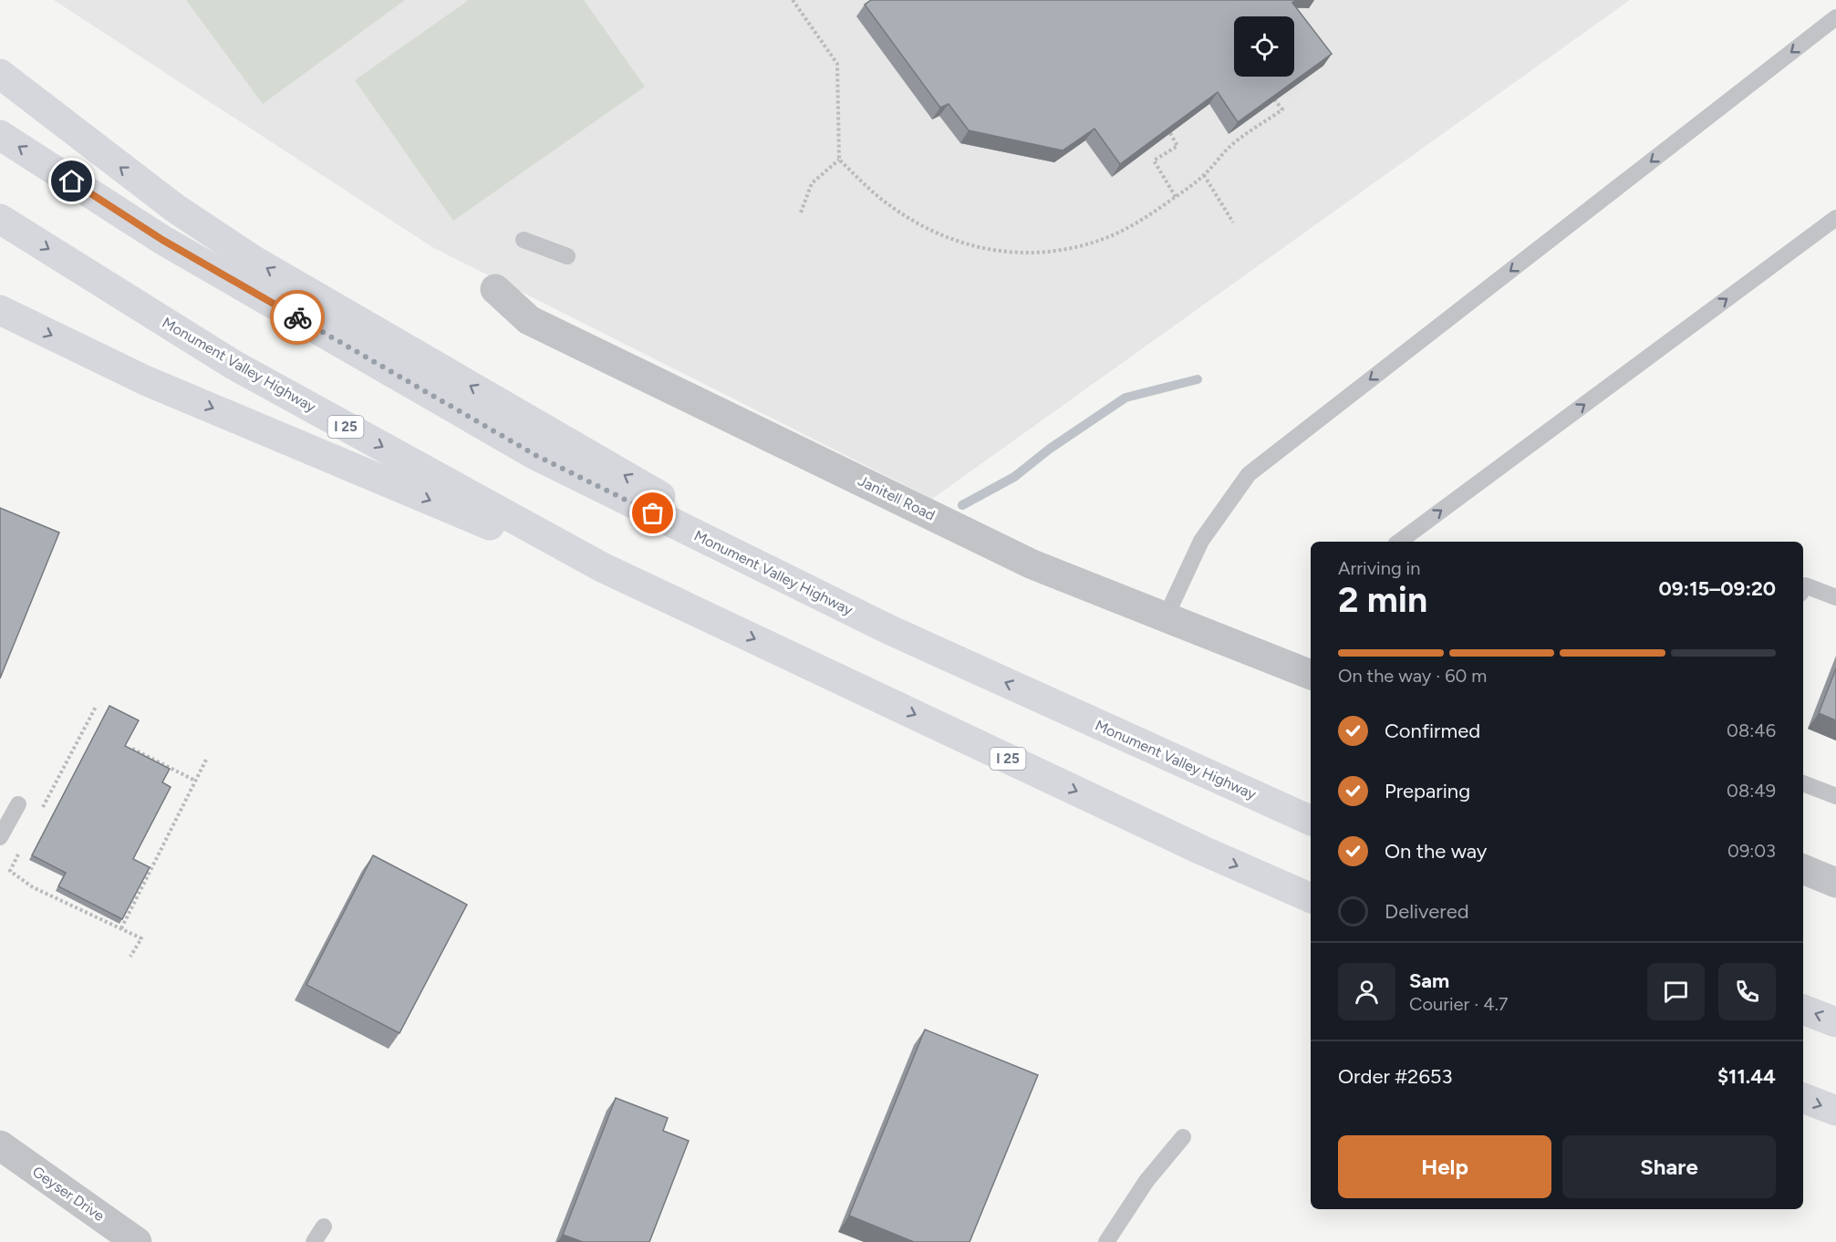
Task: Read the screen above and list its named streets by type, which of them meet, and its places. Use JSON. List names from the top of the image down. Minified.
{"streets":{"highway":["Monument Valley Highway","I 25"],"street":["Janitell Road","Geyser Drive"]},"page":{"heading":["2 min","Arriving in","09:15–09:20"],"panel":["Sam","Courier · 4.7","Order #2653","$11.44"],"bar":"On the way · 60 m","list":[["Confirmed","08:46"],["Preparing","08:49"],["On the way","09:03"],"Delivered"],"buttons":["Help","Share"]}}
